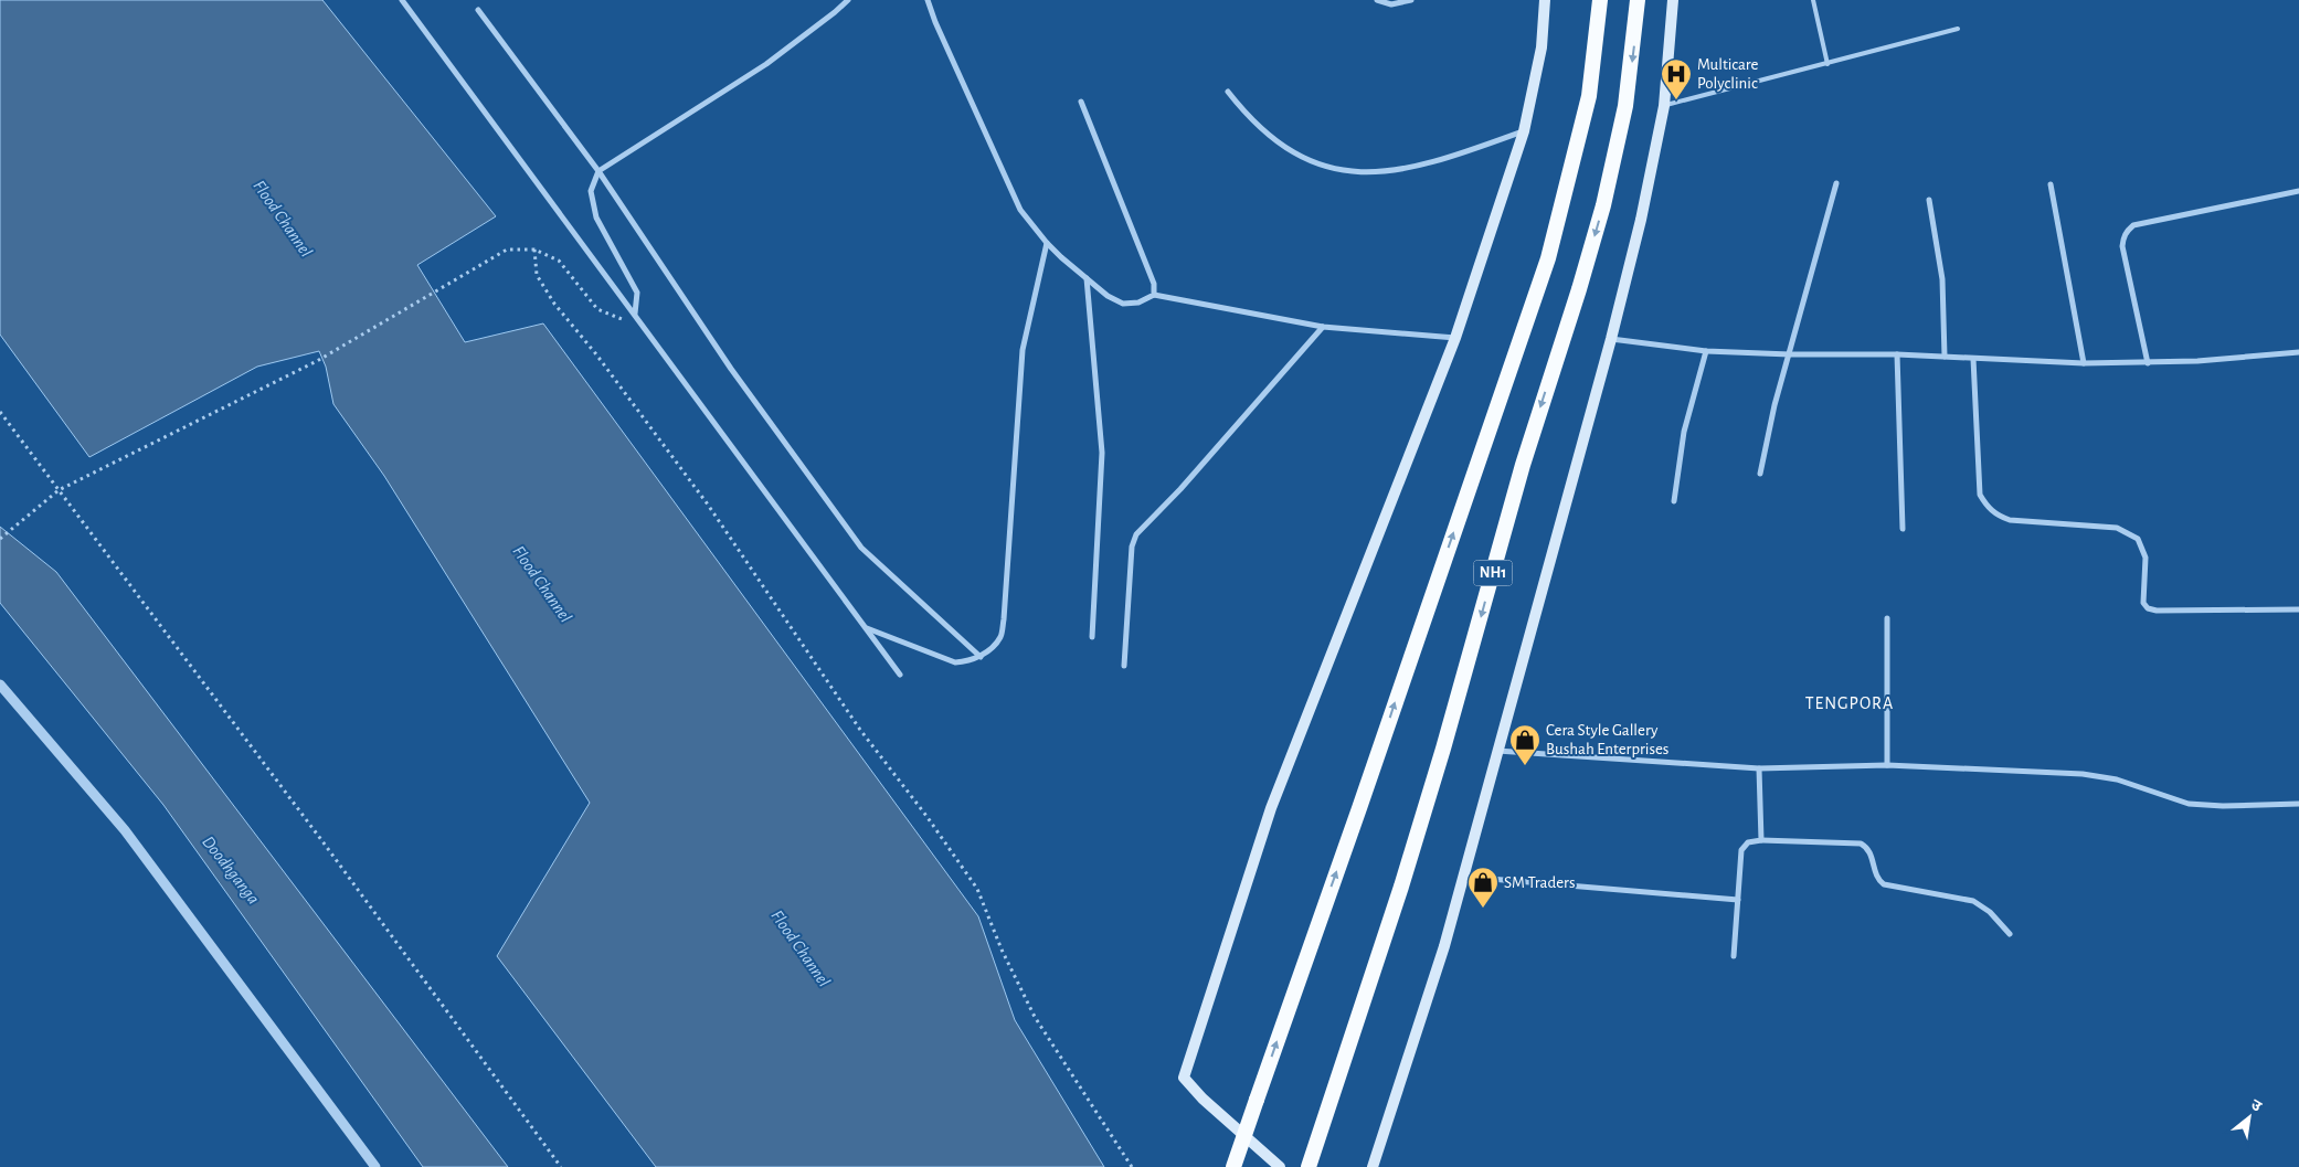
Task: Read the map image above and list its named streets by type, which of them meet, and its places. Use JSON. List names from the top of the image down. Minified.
{"streets":{"highway":["NH1"]},"districts":["TENGPORA"],"water":["Flood Channel","Doodhganga"],"places":{"hospital":["Multicare Polyclinic"],"shop":["Cera Style Gallery Bushah Enterprises","SM Traders"]},"north":"top right"}
